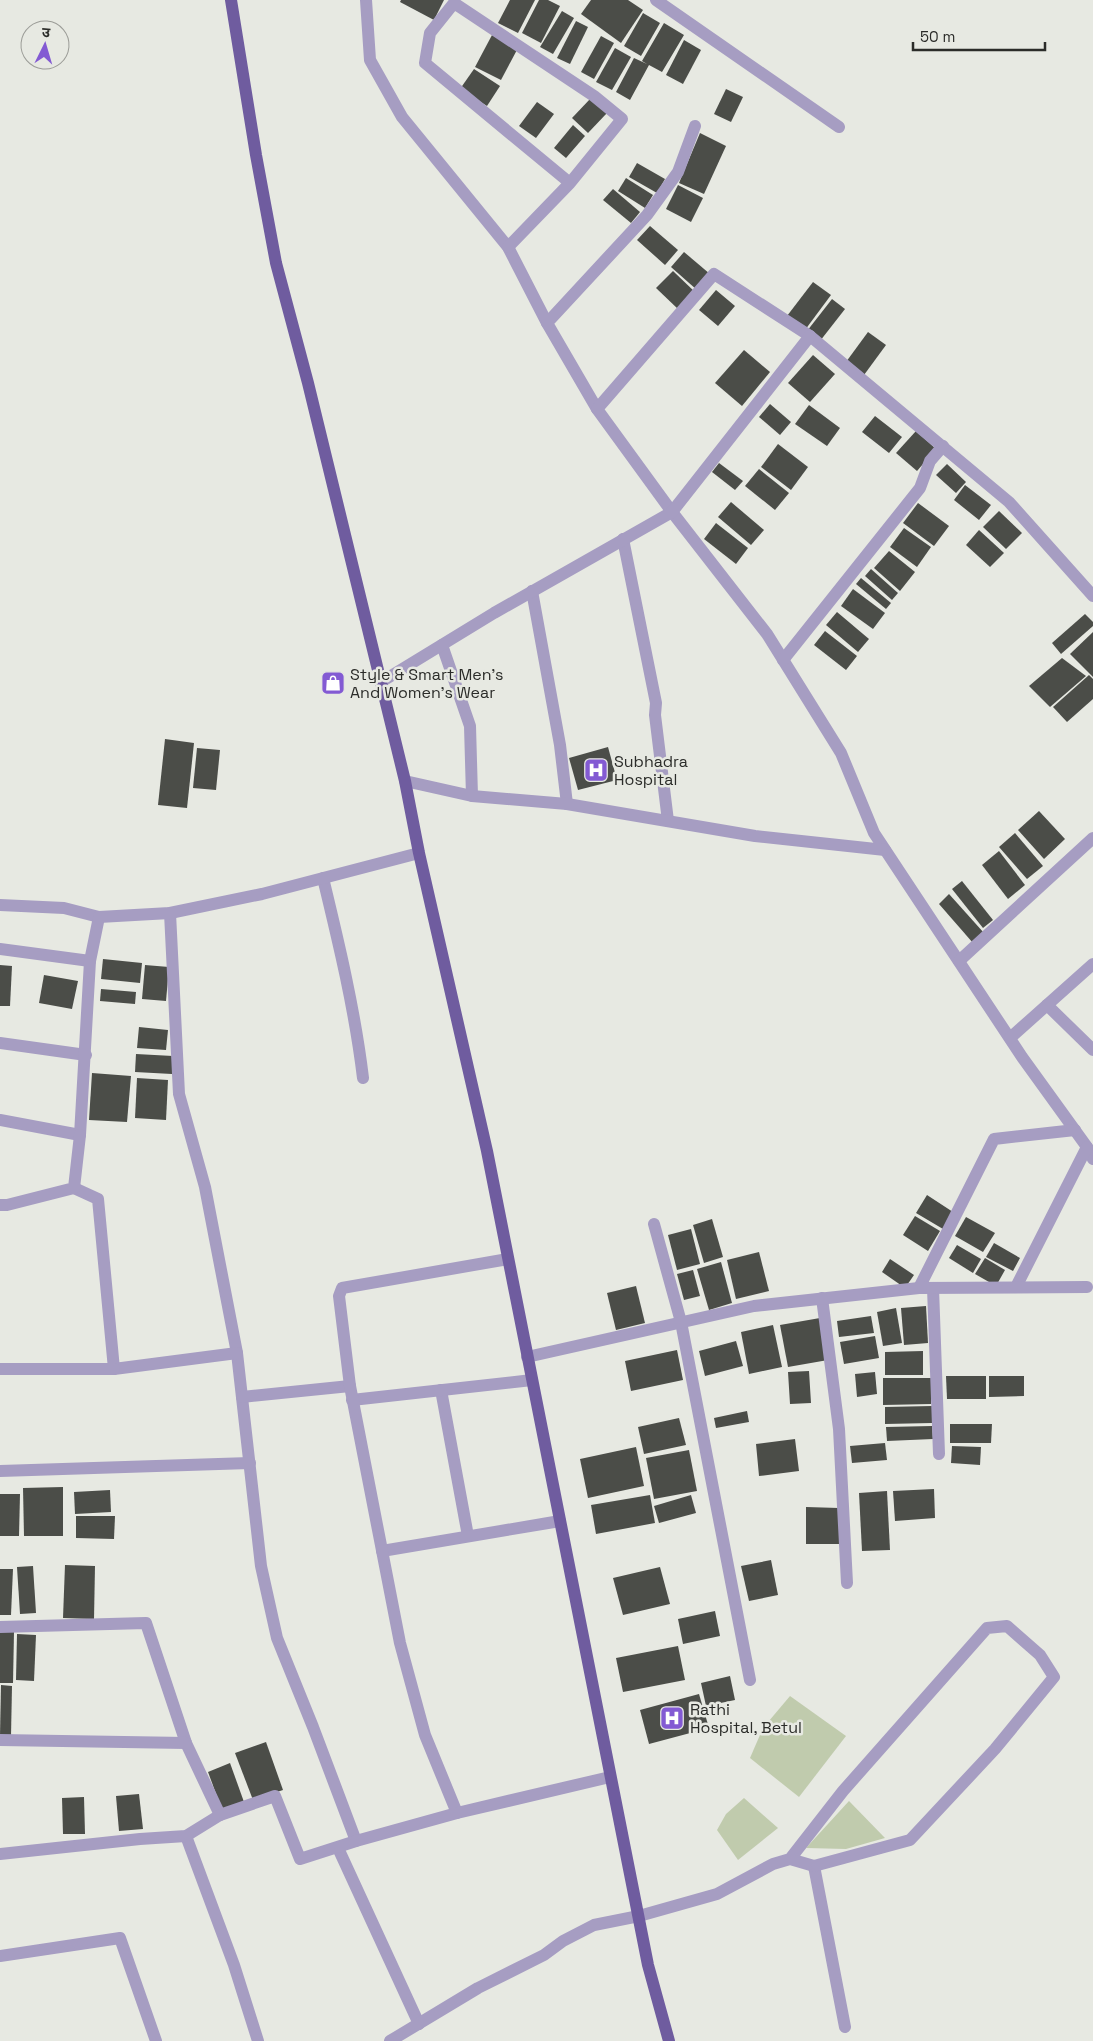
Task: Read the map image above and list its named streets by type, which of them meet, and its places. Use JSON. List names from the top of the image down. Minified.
{"places":{"shop":["Style & Smart Men’s And Women’s Wear"],"hospital":["Subhadra Hospital","Rathi Hospital, Betul"]},"scale_bar":"50 m","north":"top"}
